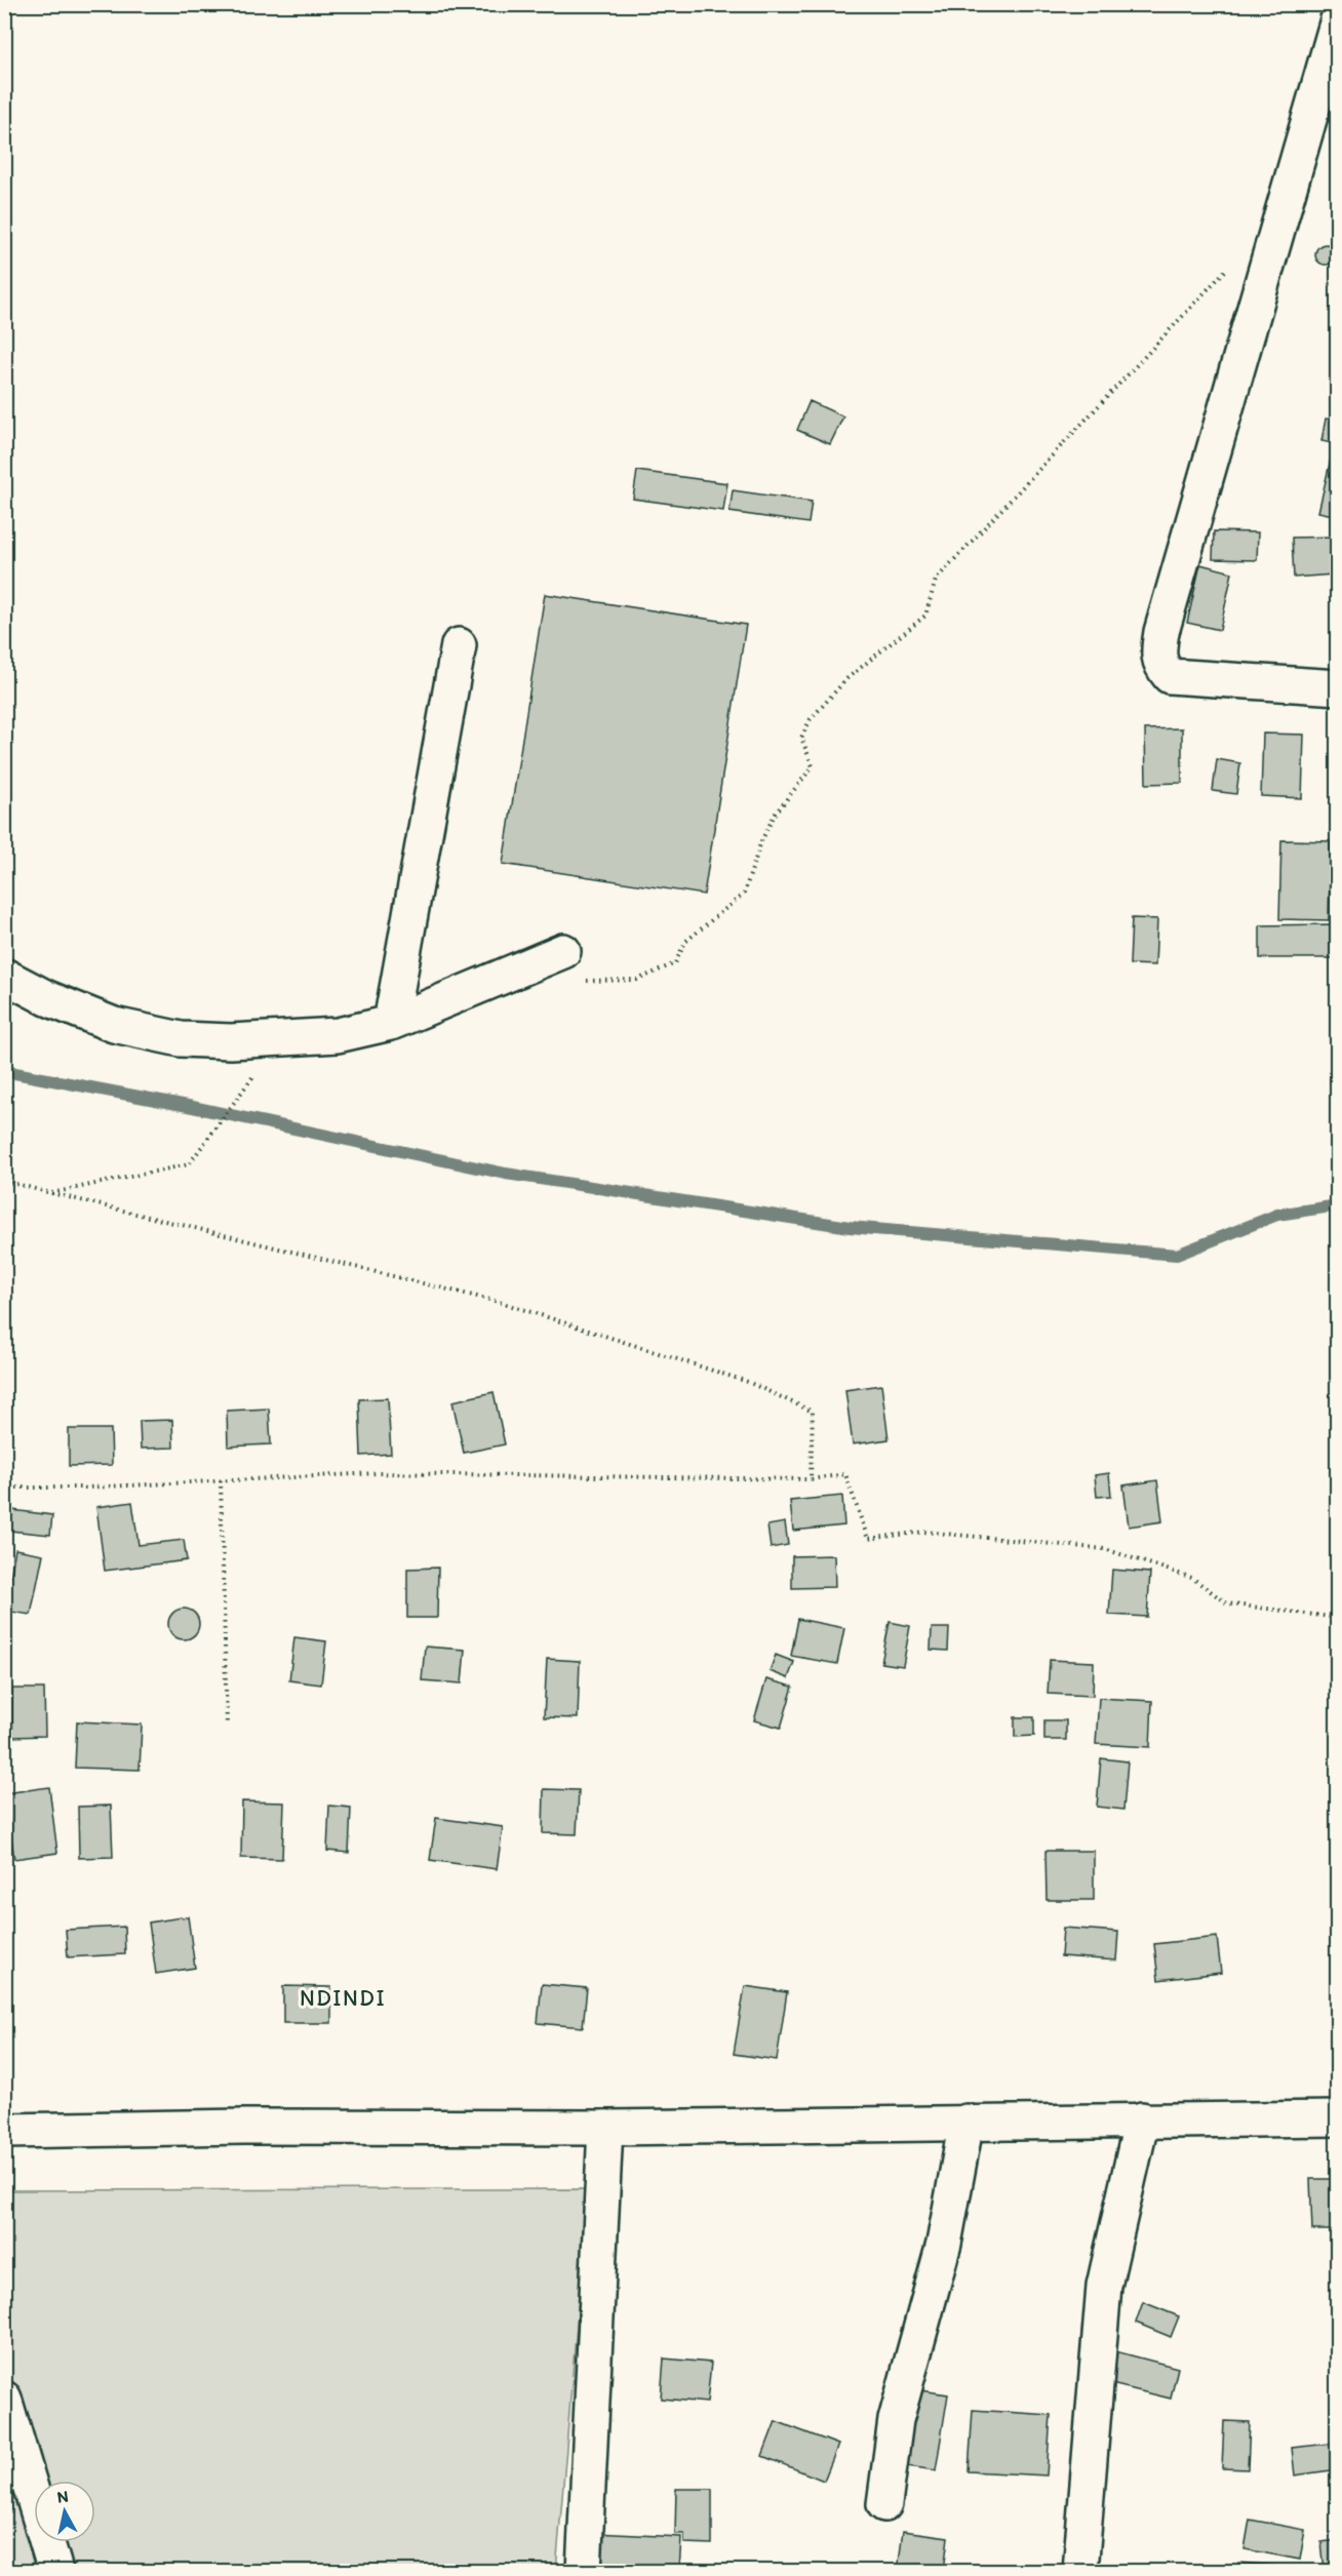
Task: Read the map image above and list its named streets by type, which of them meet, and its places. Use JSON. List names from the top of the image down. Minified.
{"districts":["NDINDI"],"north":"top"}
